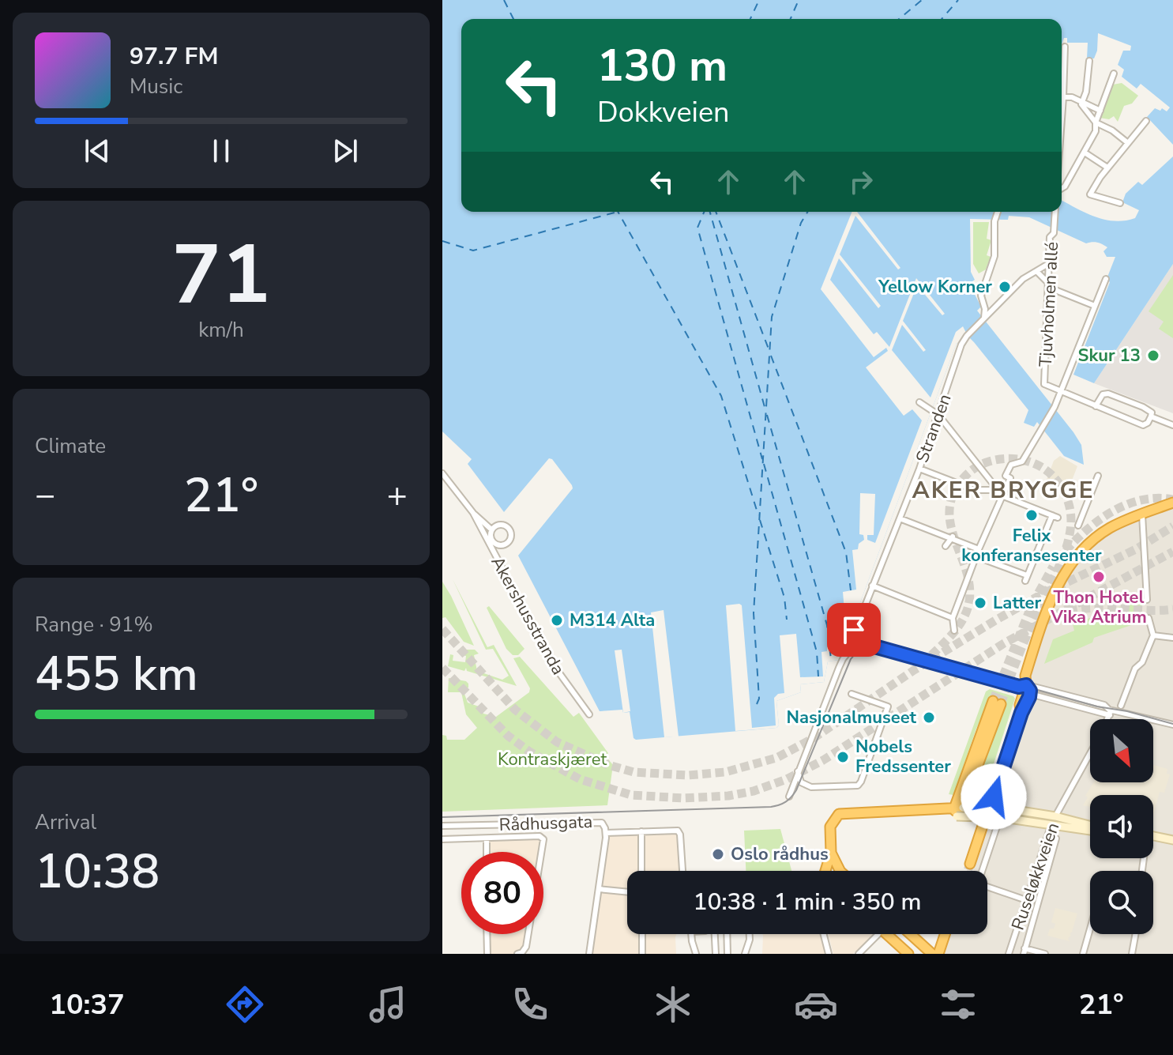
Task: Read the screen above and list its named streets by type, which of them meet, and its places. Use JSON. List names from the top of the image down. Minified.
{"streets":{"street":["Tjuvholmen allé","Stranden","Akershusstranda","Rådhusgata","Ruseløkkveien"]},"districts":["AKER BRYGGE"],"parks":["Kontraskjæret"],"places":["Yellow Korner","Skur 13","Felix konferansesenter","Thon Hotel Vika Atrium","Latter","M314 Alta","Nasjonalmuseet","Nobels Fredssenter","Oslo rådhus"],"north":"bottom right","page":{"turn":["130 m","Dokkveien"],"song":["97.7 FM","Music"],"tile":[["71","km/h"],"Climate",["Range · 91%","455 km"],["Arrival","10:38"]],"heat":["−","21°","+"],"limit":"80","trip":"10:38 · 1 min · 350 m","tabs":["10:37","21°"]}}
